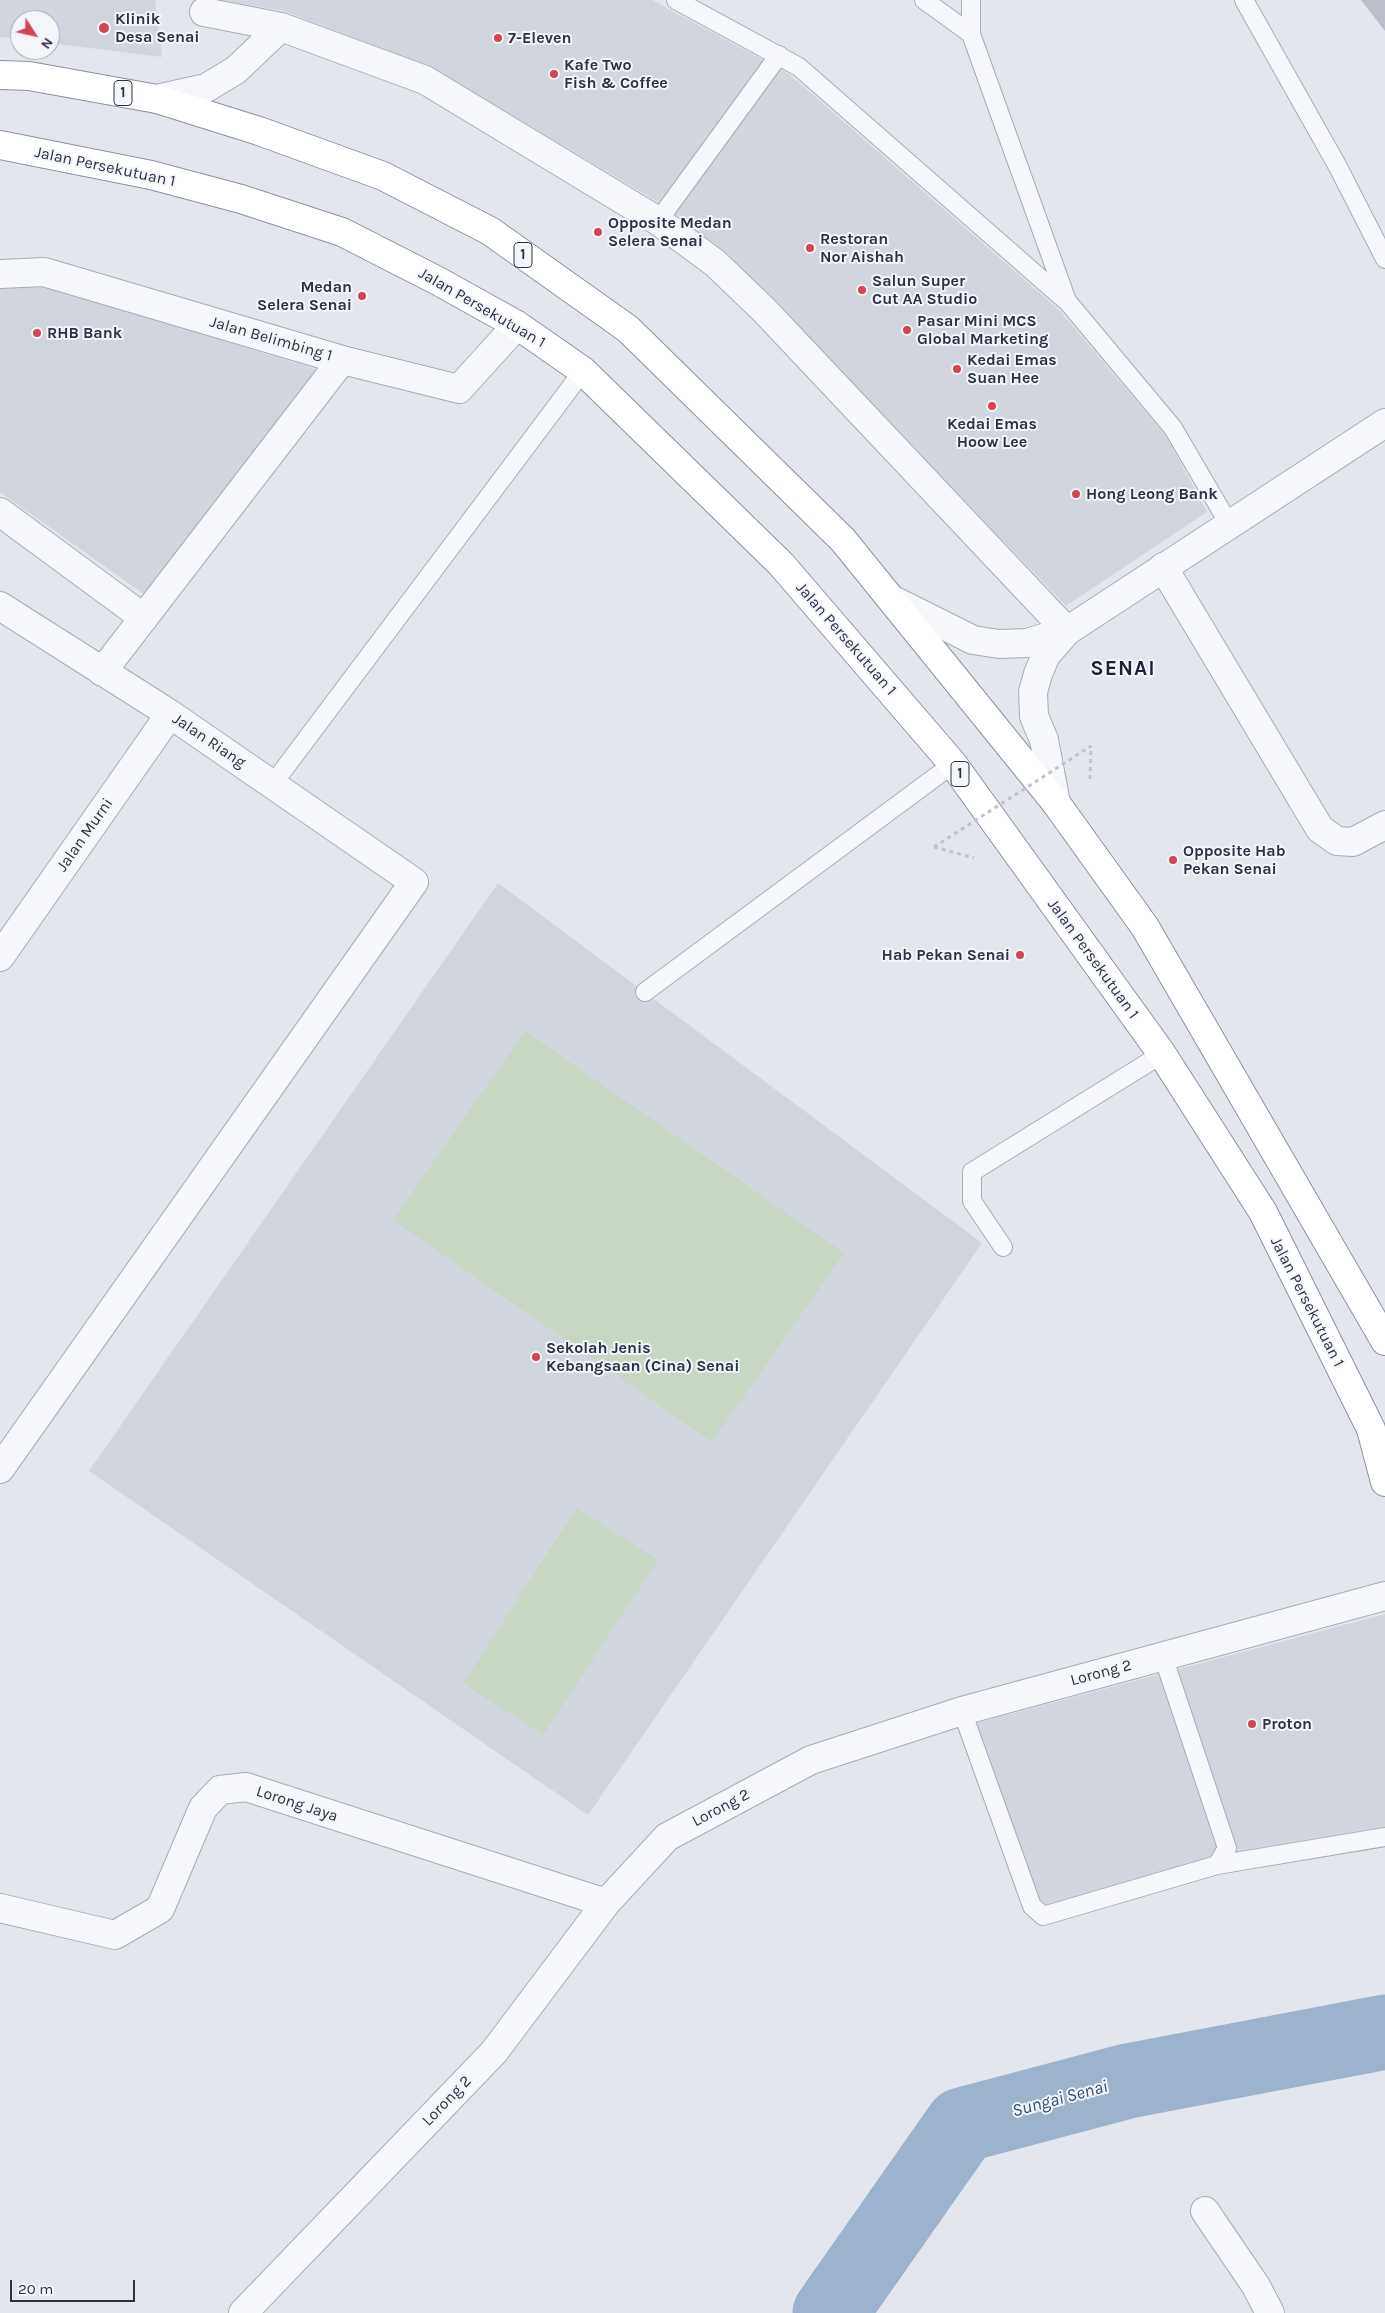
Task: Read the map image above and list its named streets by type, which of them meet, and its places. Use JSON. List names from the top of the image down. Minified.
{"streets":{"highway":["1","Jalan Persekutuan 1"],"street":["Jalan Belimbing 1","Jalan Riang","Jalan Murni","Lorong 2","Lorong Jaya"]},"crossings":[["Jalan Persekutuan 1","Jalan Belimbing 1"],["Jalan Riang","Jalan Murni"],["Lorong 2","Lorong Jaya"]],"districts":["SENAI"],"water":["Sungai Senai"],"places":["Klinik Desa Senai","7-Eleven","Kafe Two Fish & Coffee","Opposite Medan Selera Senai","Restoran Nor Aishah","Salun Super Cut AA Studio","Medan Selera Senai","Pasar Mini MCS Global Marketing","RHB Bank","Kedai Emas Suan Hee","Kedai Emas Hoow Lee","Hong Leong Bank","Opposite Hab Pekan Senai","Hab Pekan Senai","Sekolah Jenis Kebangsaan (Cina) Senai","Proton"],"scale_bar":"20 m","north":"bottom right"}
